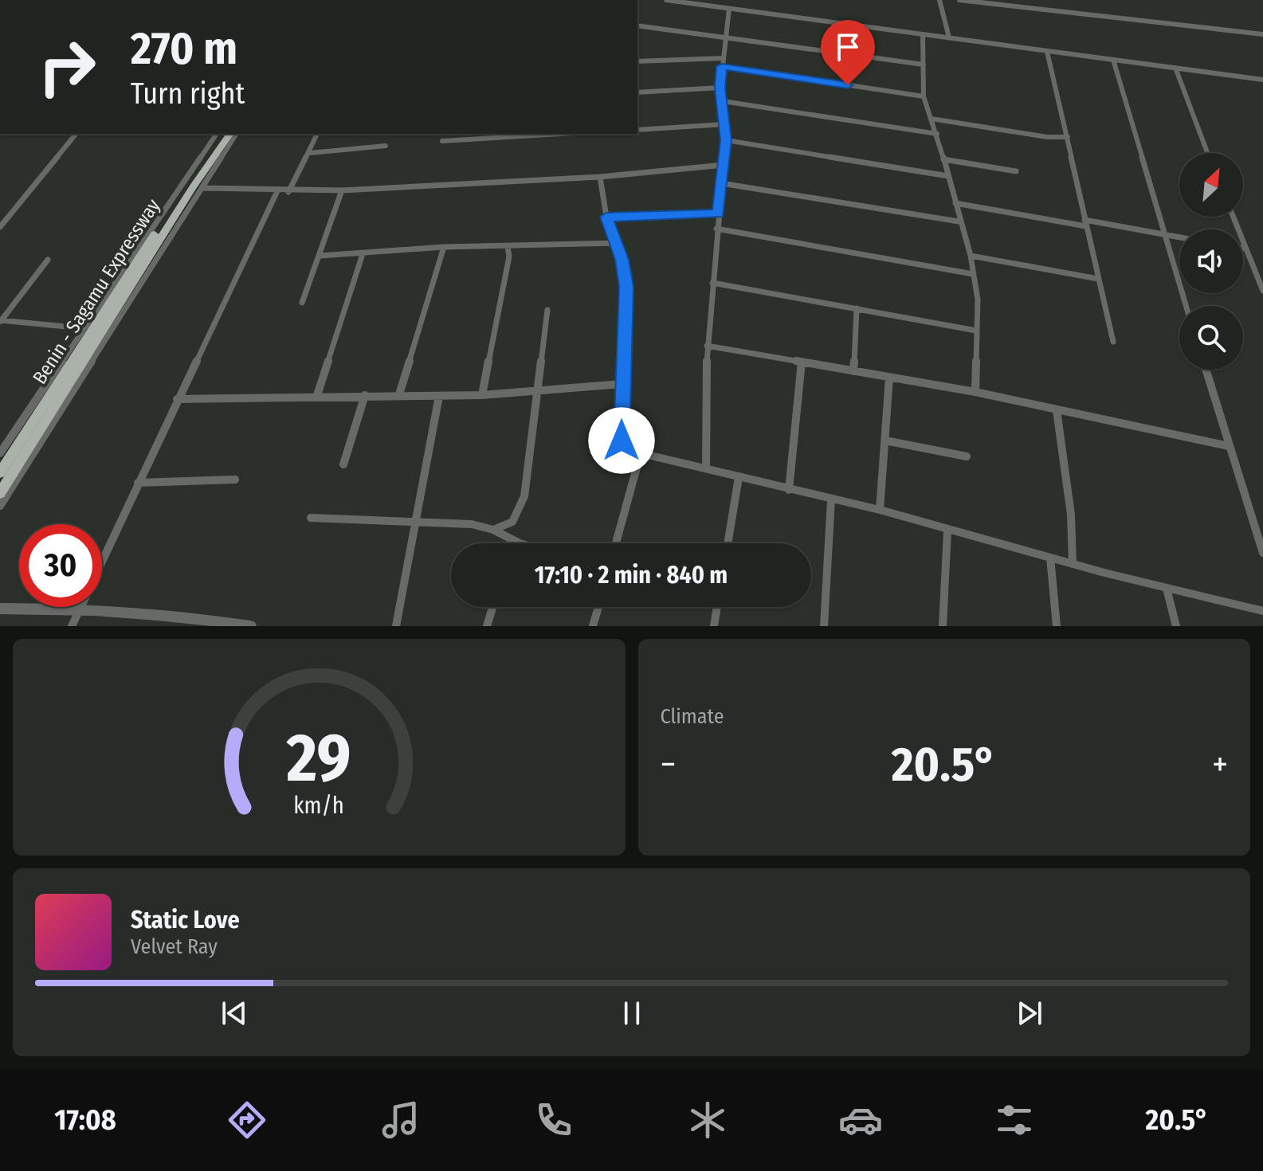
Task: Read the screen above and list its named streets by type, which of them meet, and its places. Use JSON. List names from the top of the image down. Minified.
{"streets":{"highway":["Benin - Sagamu Expressway"]},"north":"top right","page":{"turn":["270 m","Turn right"],"limit":"30","trip":"17:10 · 2 min · 840 m","tile":"Climate","heat":["−","20.5°","+"],"song":["Static Love","Velvet Ray"],"tabs":["17:08","20.5°"],"gauge":["29","km/h"]}}
